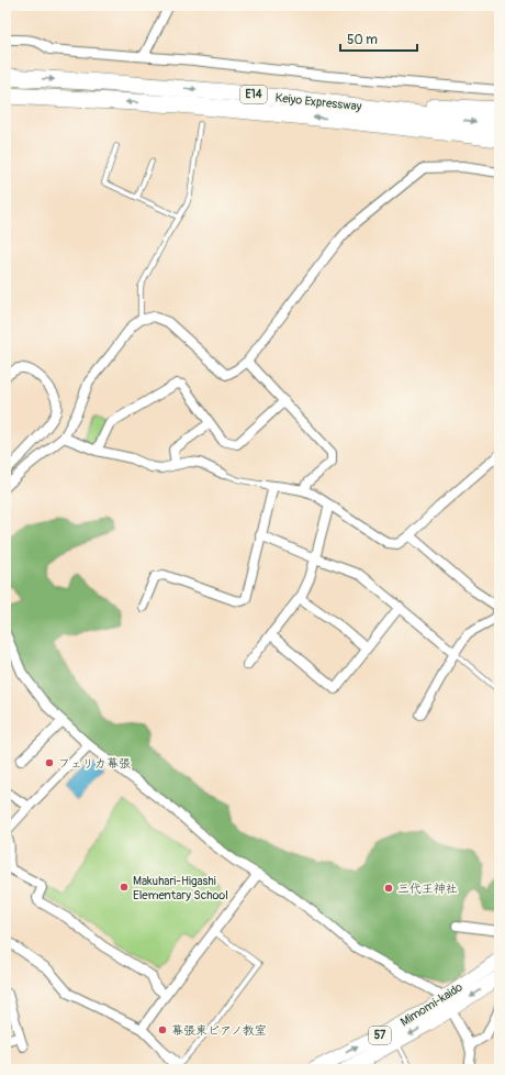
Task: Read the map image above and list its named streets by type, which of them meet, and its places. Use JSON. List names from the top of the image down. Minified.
{"streets":{"highway":["E14","Keiyo Expressway"],"main road":["Mimomi-kaido","57"]},"places":["フェリカ幕張","Makuhari-Higashi Elementary School","三代王神社","幕張東ピアノ教室"],"scale_bar":"50 m"}
